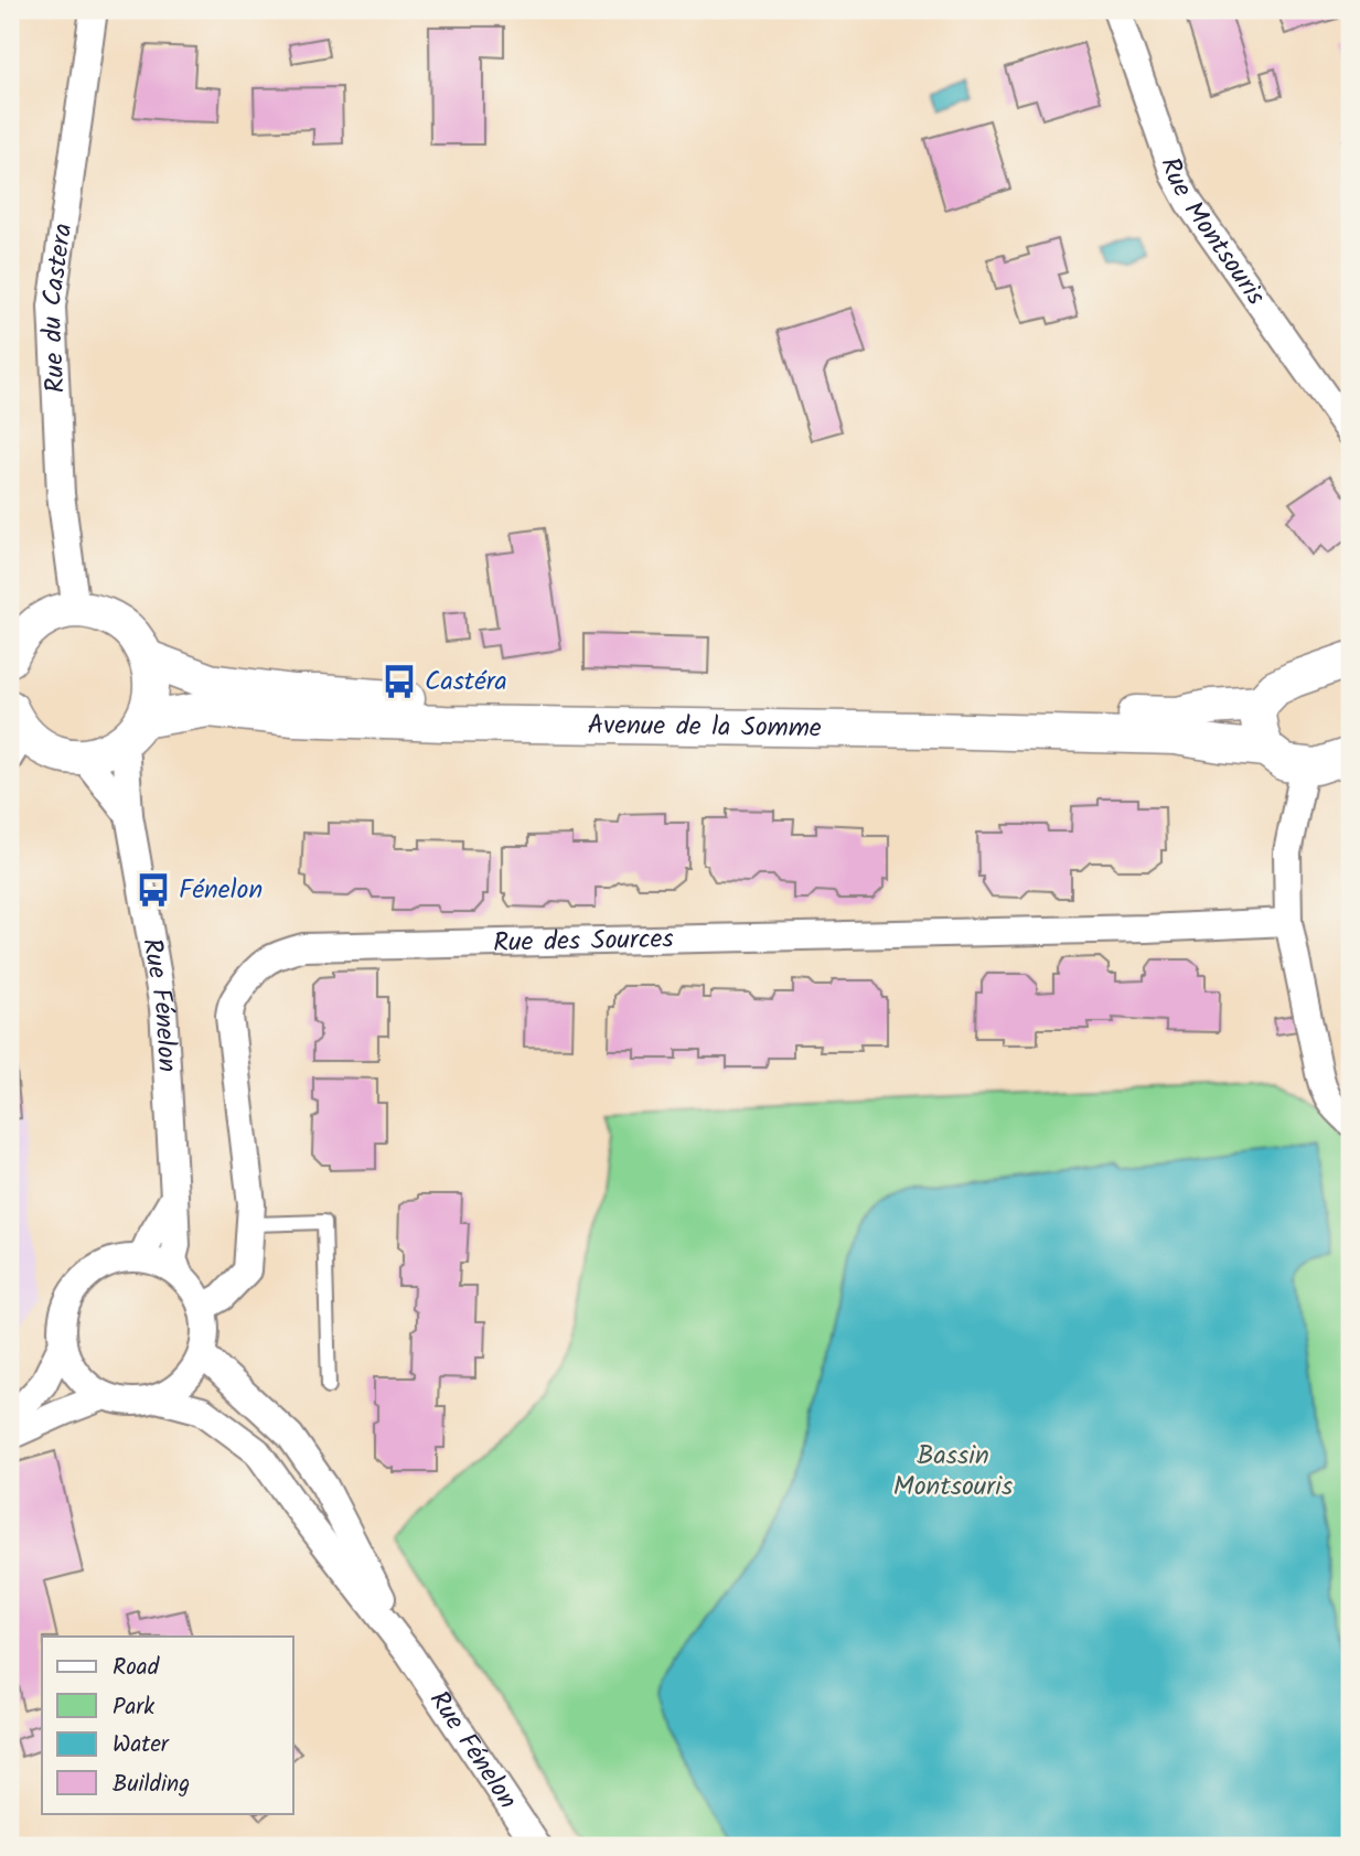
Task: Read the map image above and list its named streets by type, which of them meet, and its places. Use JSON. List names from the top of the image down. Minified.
{"streets":{"street":["Rue Montsouris","Rue du Castera","Avenue de la Somme","Rue des Sources","Rue Fénelon"]},"crossings":[["Avenue de la Somme","Rue Fénelon"],["Rue des Sources","Rue Fénelon"]],"parks":["Bassin Montsouris"],"places":{"bus stop":["Castéra","Fénelon"]},"legend":["Road","Park","Water","Building"]}
